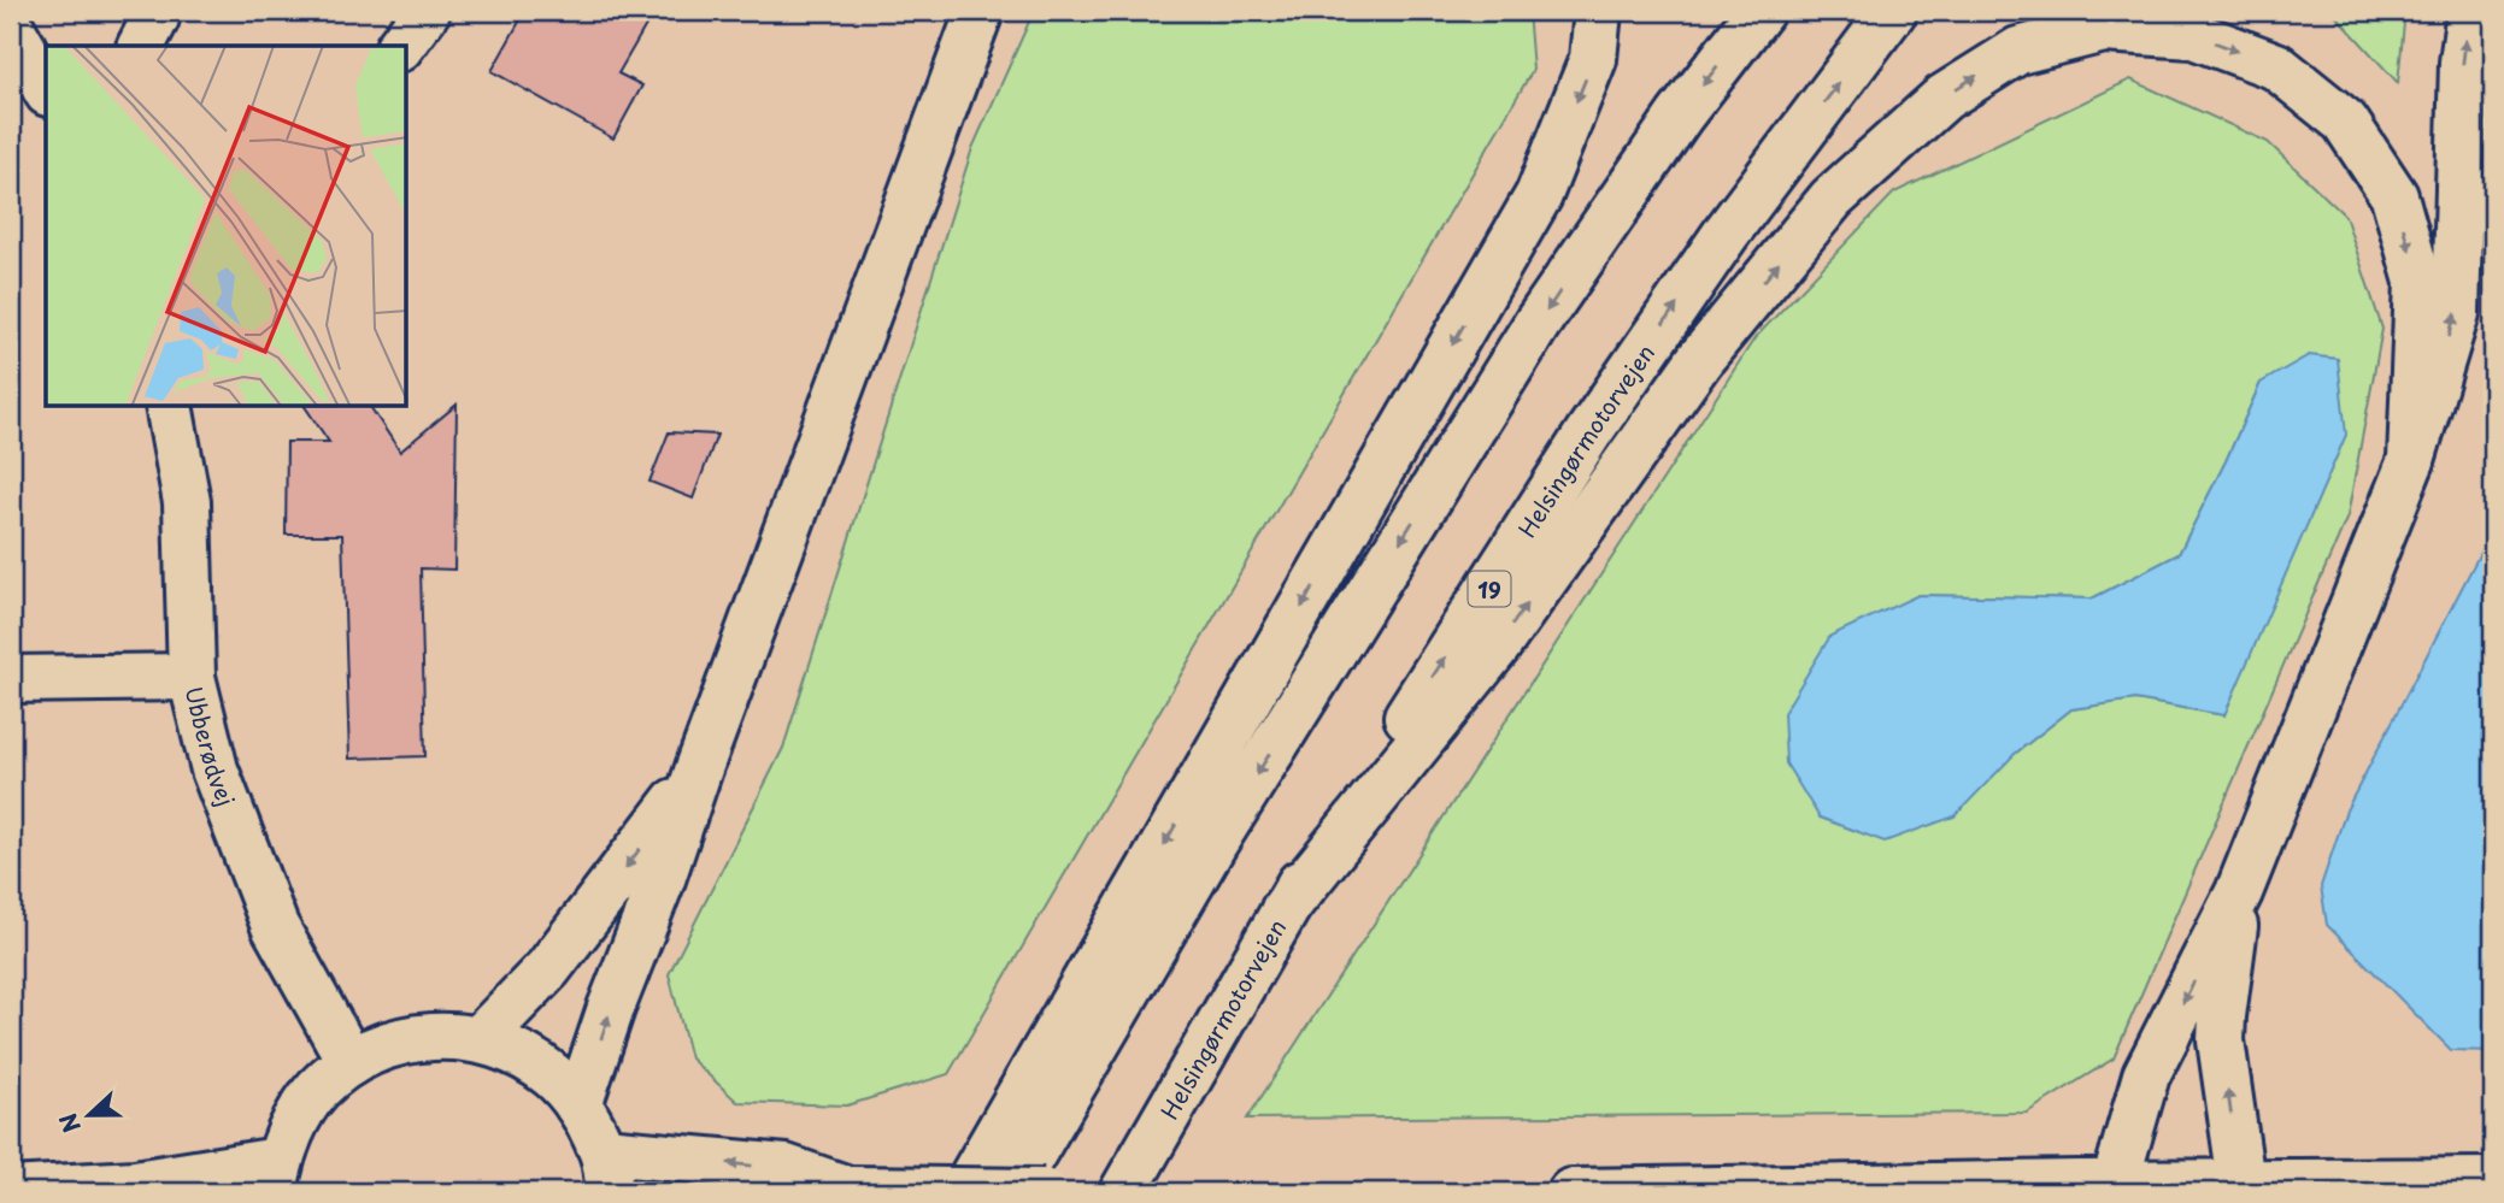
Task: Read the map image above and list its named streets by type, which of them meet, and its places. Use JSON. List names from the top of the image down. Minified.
{"streets":{"main road":["Helsingørmotorvejen","19","Ubberødvej"]},"north":"left"}
